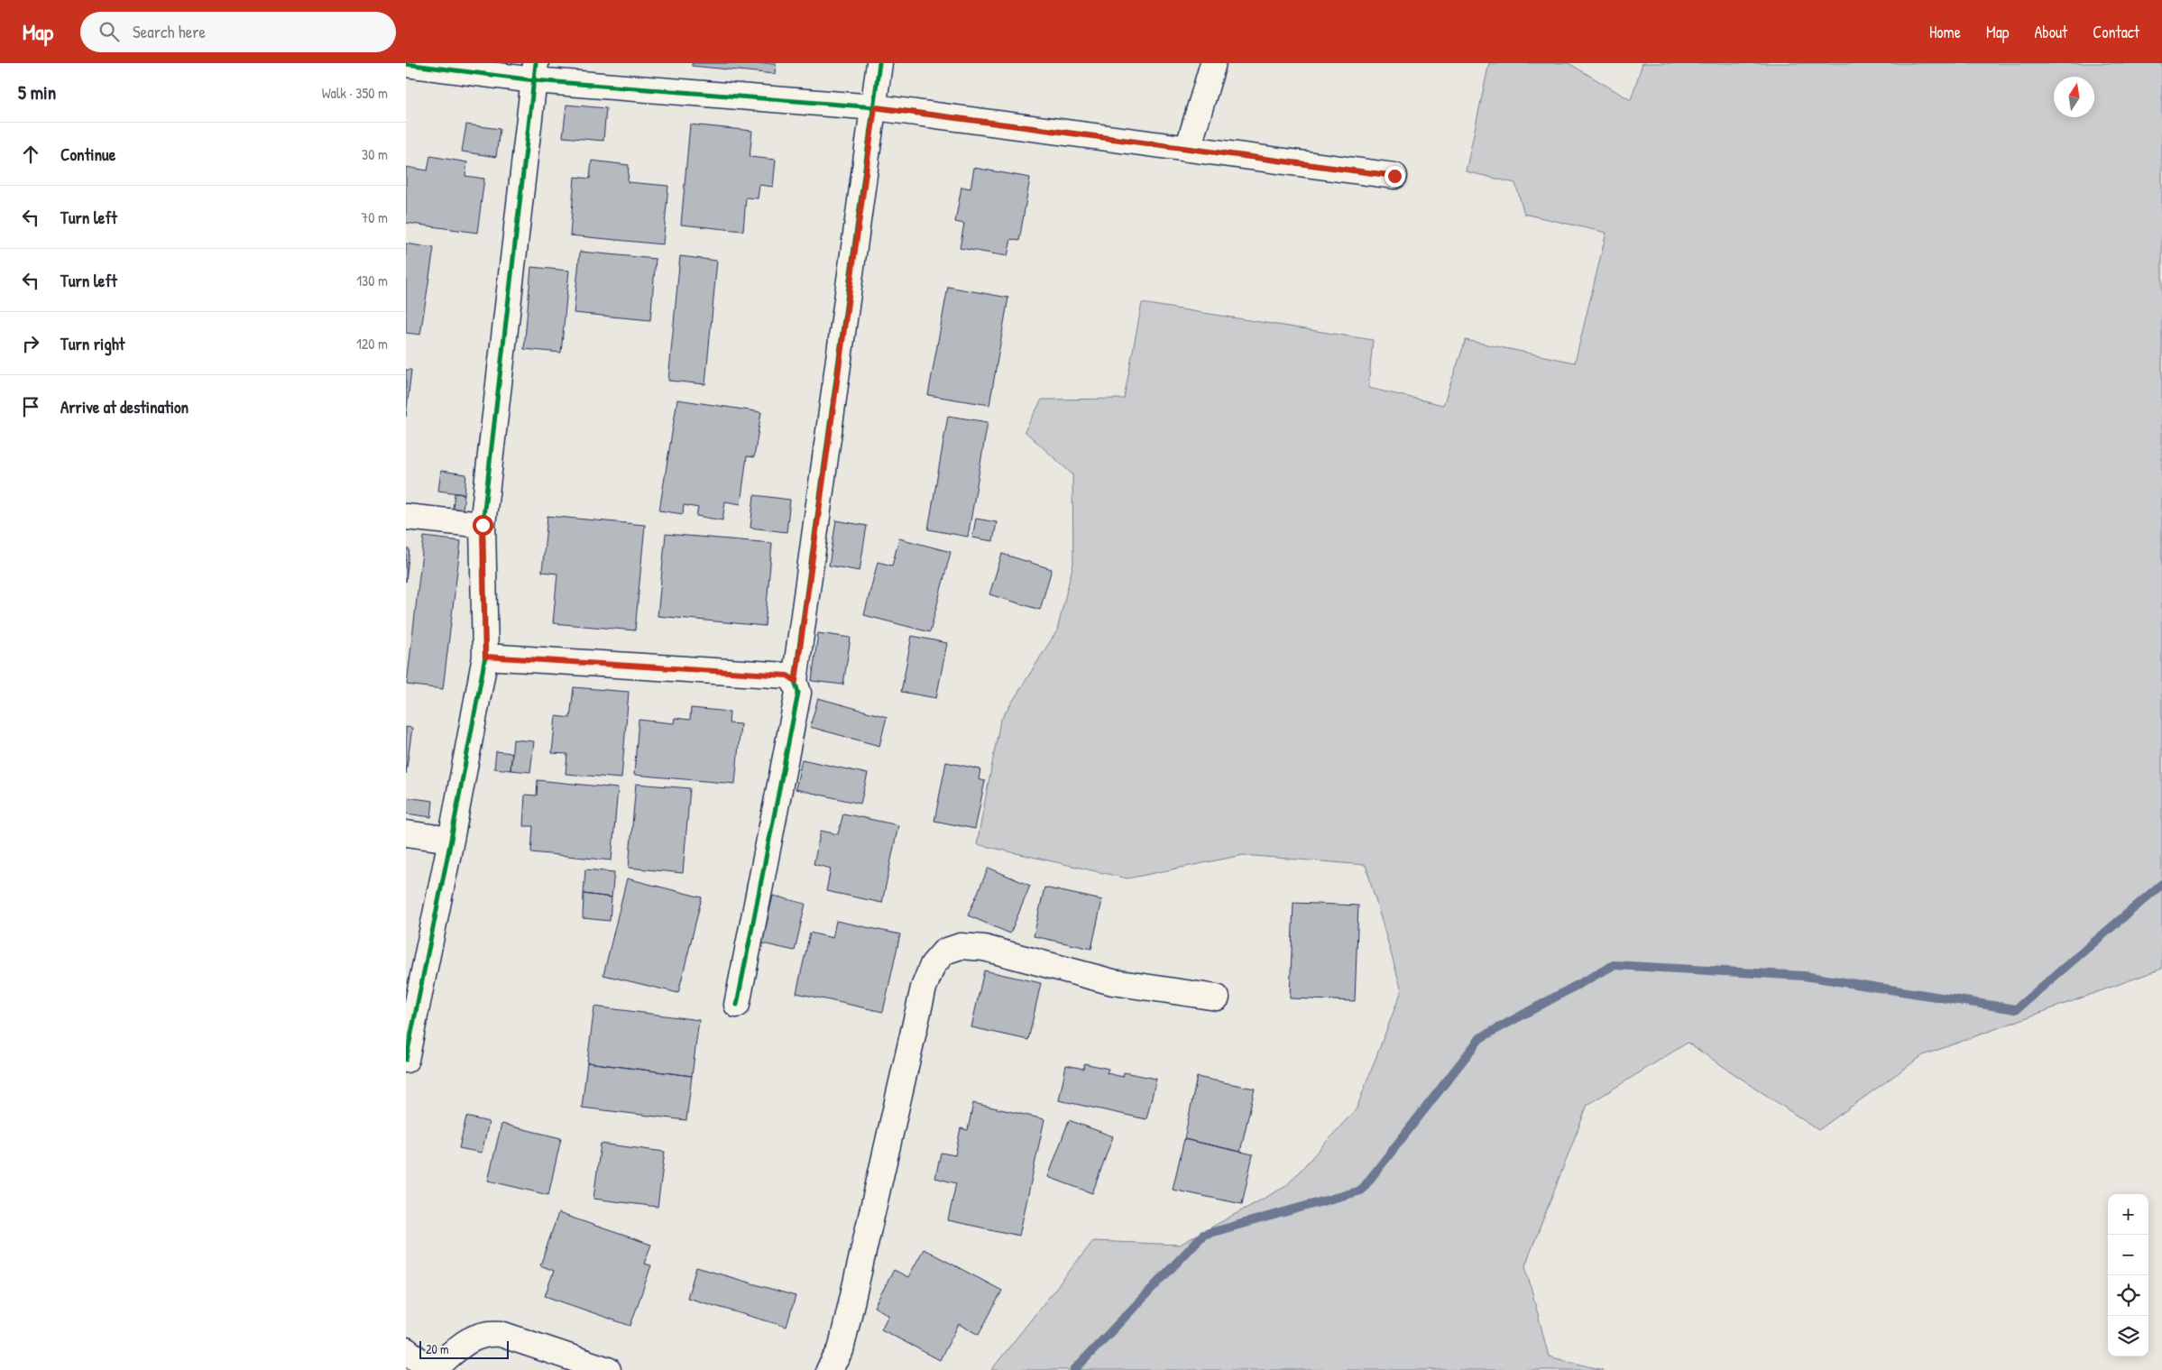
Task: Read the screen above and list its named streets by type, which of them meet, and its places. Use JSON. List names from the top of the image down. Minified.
{"scale_bar":"20 m","north":"top","page":{"header":"Map","search":"Search here","nav":["Home","Map","About","Contact"],"heading":["5 min","Walk · 350 m"],"list":[["Continue","30 m"],["Turn left","70 m"],["Turn left","130 m"],["Turn right","120 m"],"Arrive at destination"],"map_buttons":["+","−"],"scale":"20 m"}}
